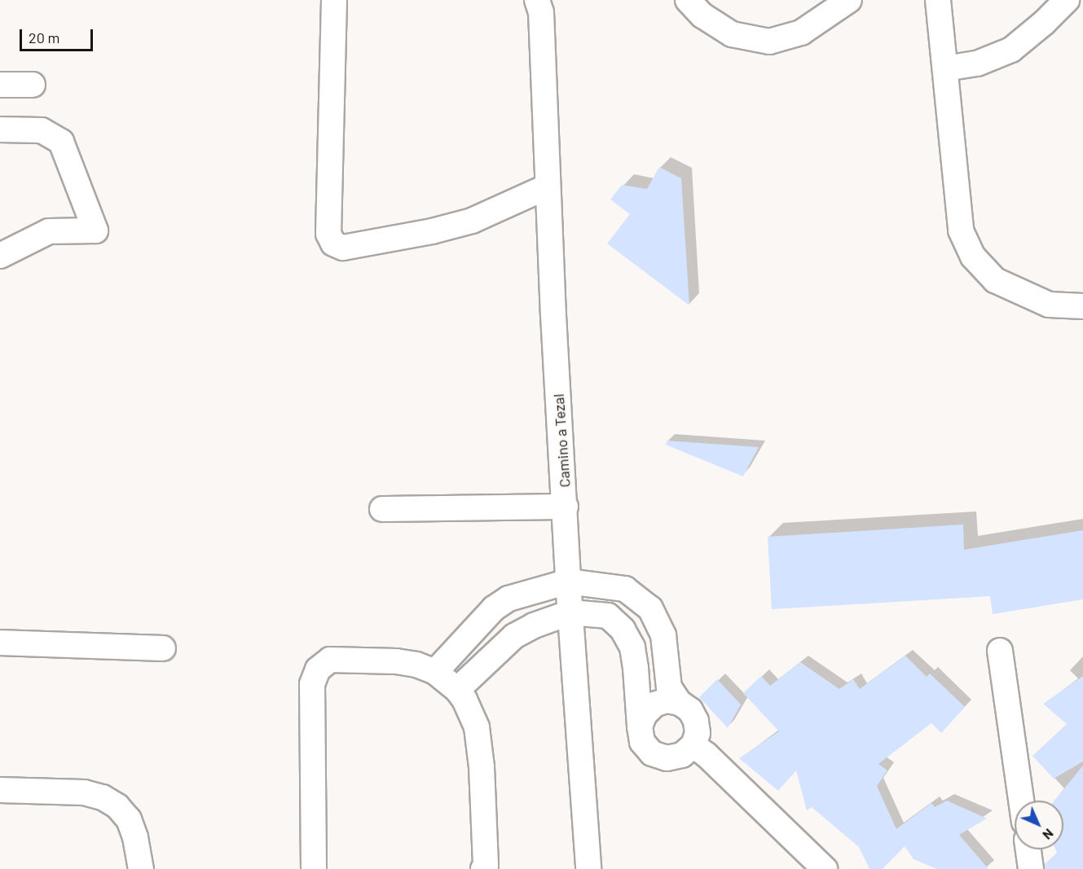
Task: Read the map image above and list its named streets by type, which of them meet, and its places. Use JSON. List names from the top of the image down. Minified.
{"streets":{"street":["Camino a Tezal"]},"scale_bar":"20 m","north":"bottom right"}
